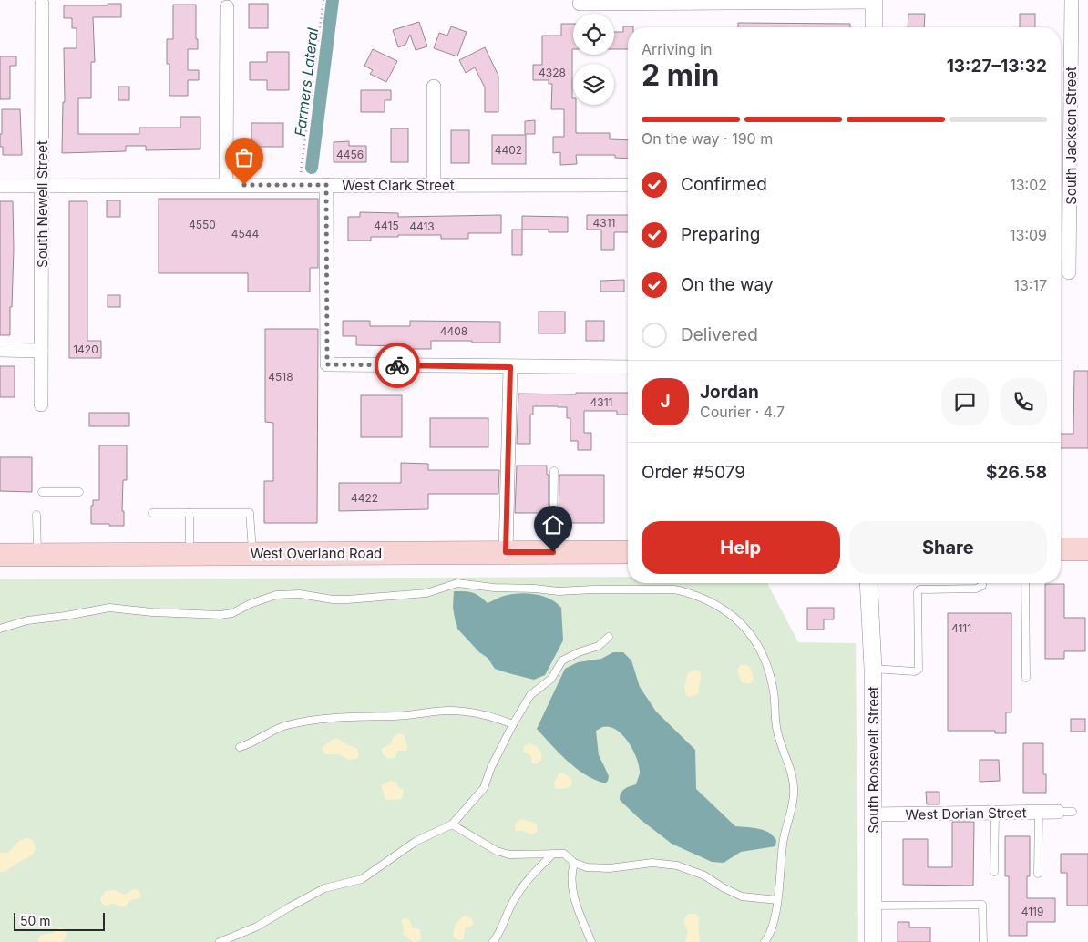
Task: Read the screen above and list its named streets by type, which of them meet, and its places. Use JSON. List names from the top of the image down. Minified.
{"streets":{"main road":["West Overland Road"],"street":["South Jackson Street","West Clark Street","South Newell Street","South Roosevelt Street","West Dorian Street"]},"crossings":[["West Clark Street","South Newell Street"],["South Roosevelt Street","West Dorian Street"]],"water":["Farmers Lateral"],"house_numbers":["4328","4402","4456","4311","4550","4415","4413","4544","4408","1420","4518","4311","4422","4111","4119"],"scale_bar":"50 m","page":{"heading":["2 min","Arriving in","13:27–13:32"],"panel":["Jordan","Courier · 4.7","Order #5079","$26.58"],"bar":"On the way · 190 m","list":[["Confirmed","13:02"],["Preparing","13:09"],["On the way","13:17"],"Delivered"],"round":"J","buttons":["Help","Share"],"scale":"50 m"}}
